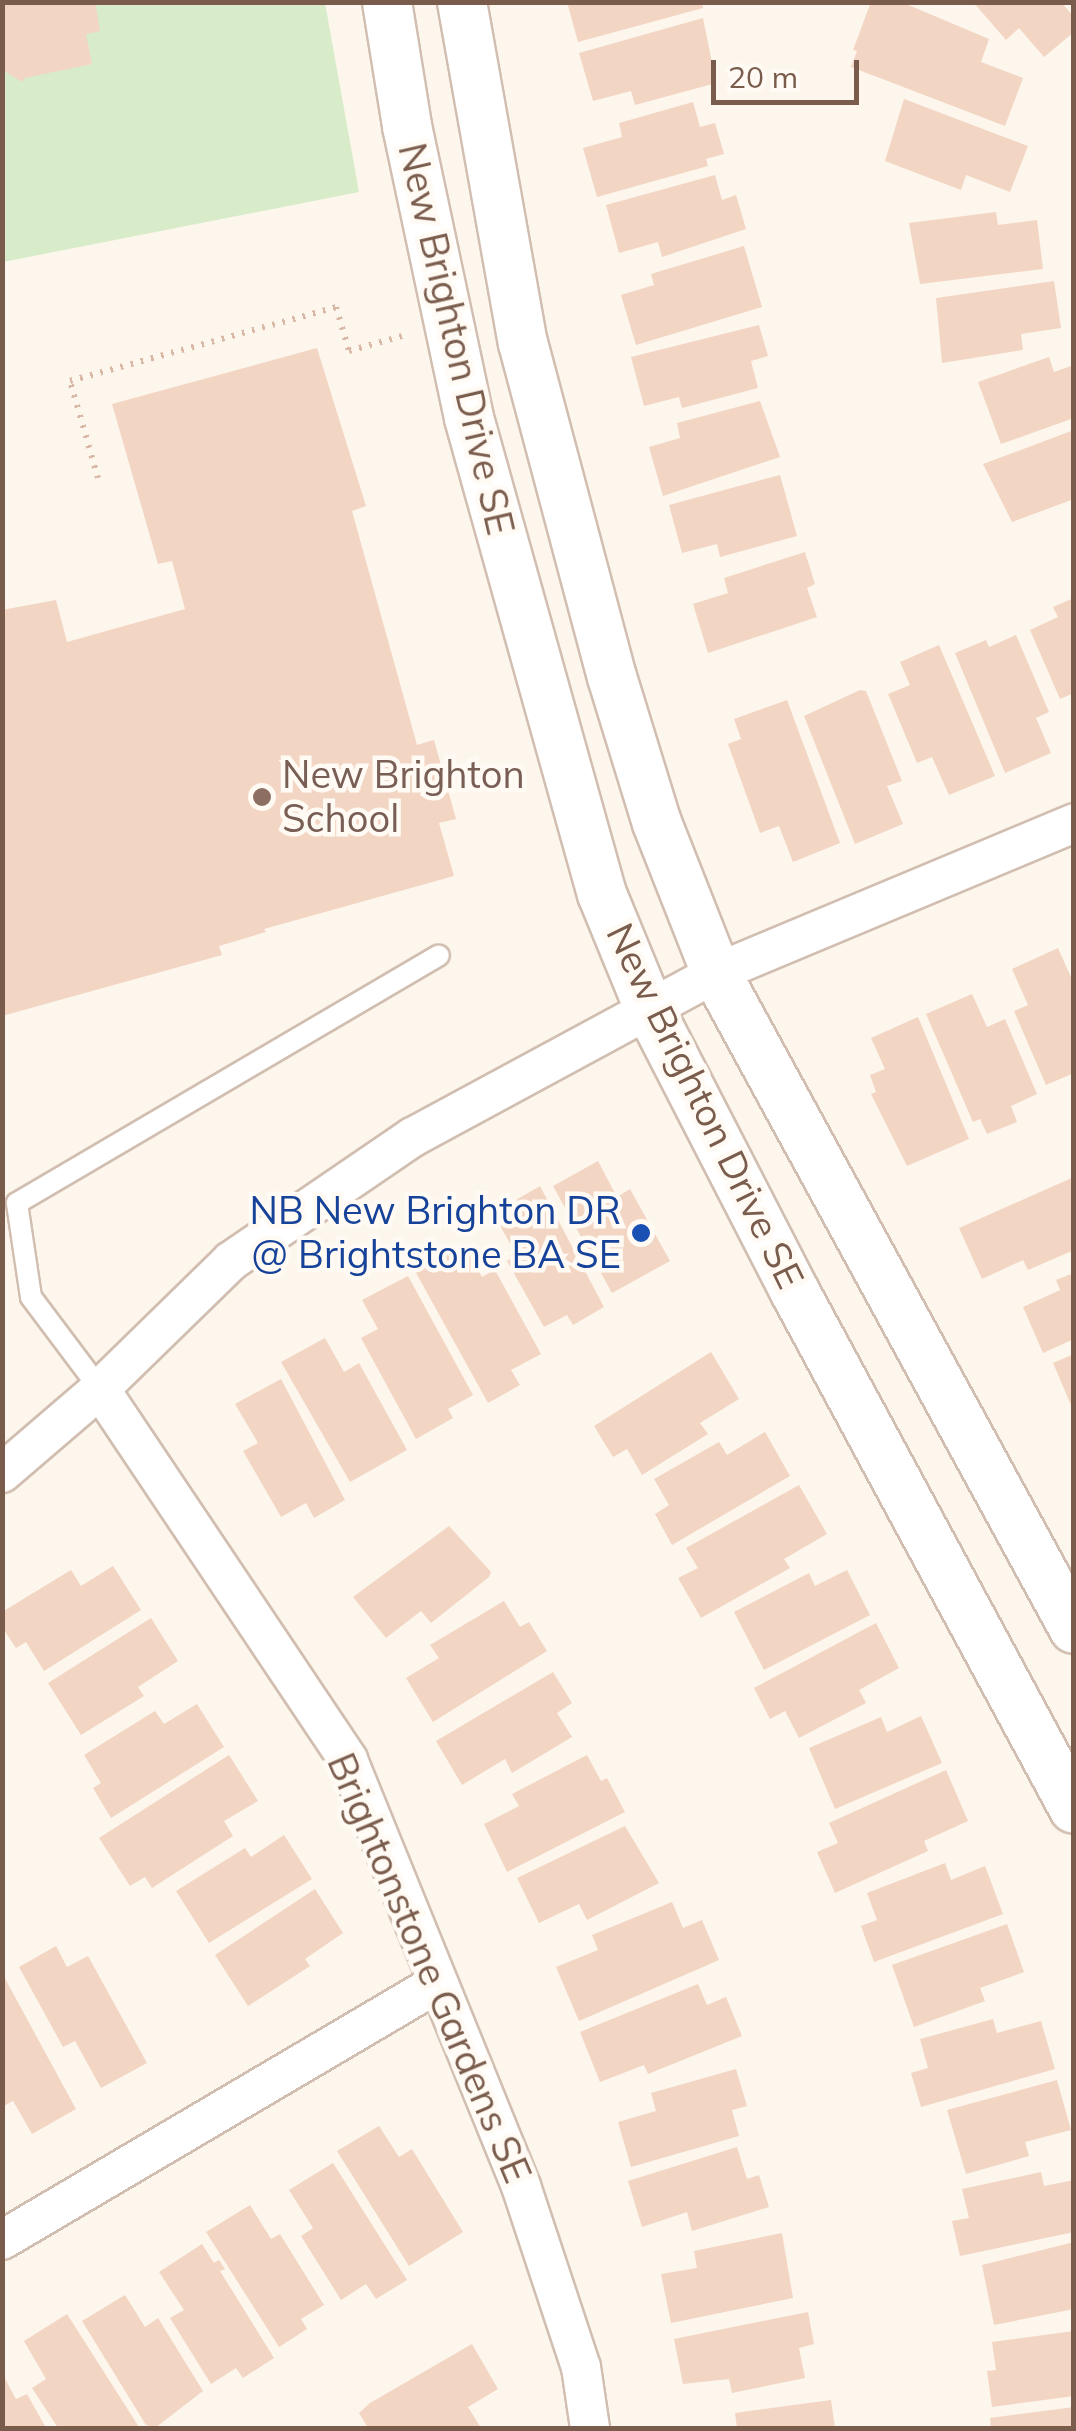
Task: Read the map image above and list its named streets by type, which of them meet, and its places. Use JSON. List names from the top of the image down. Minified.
{"streets":{"street":["New Brighton Drive SE","Brightonstone Gardens SE"]},"places":["New Brighton School","NB New Brighton DR @ Brightstone BA SE"],"scale_bar":"20 m"}
